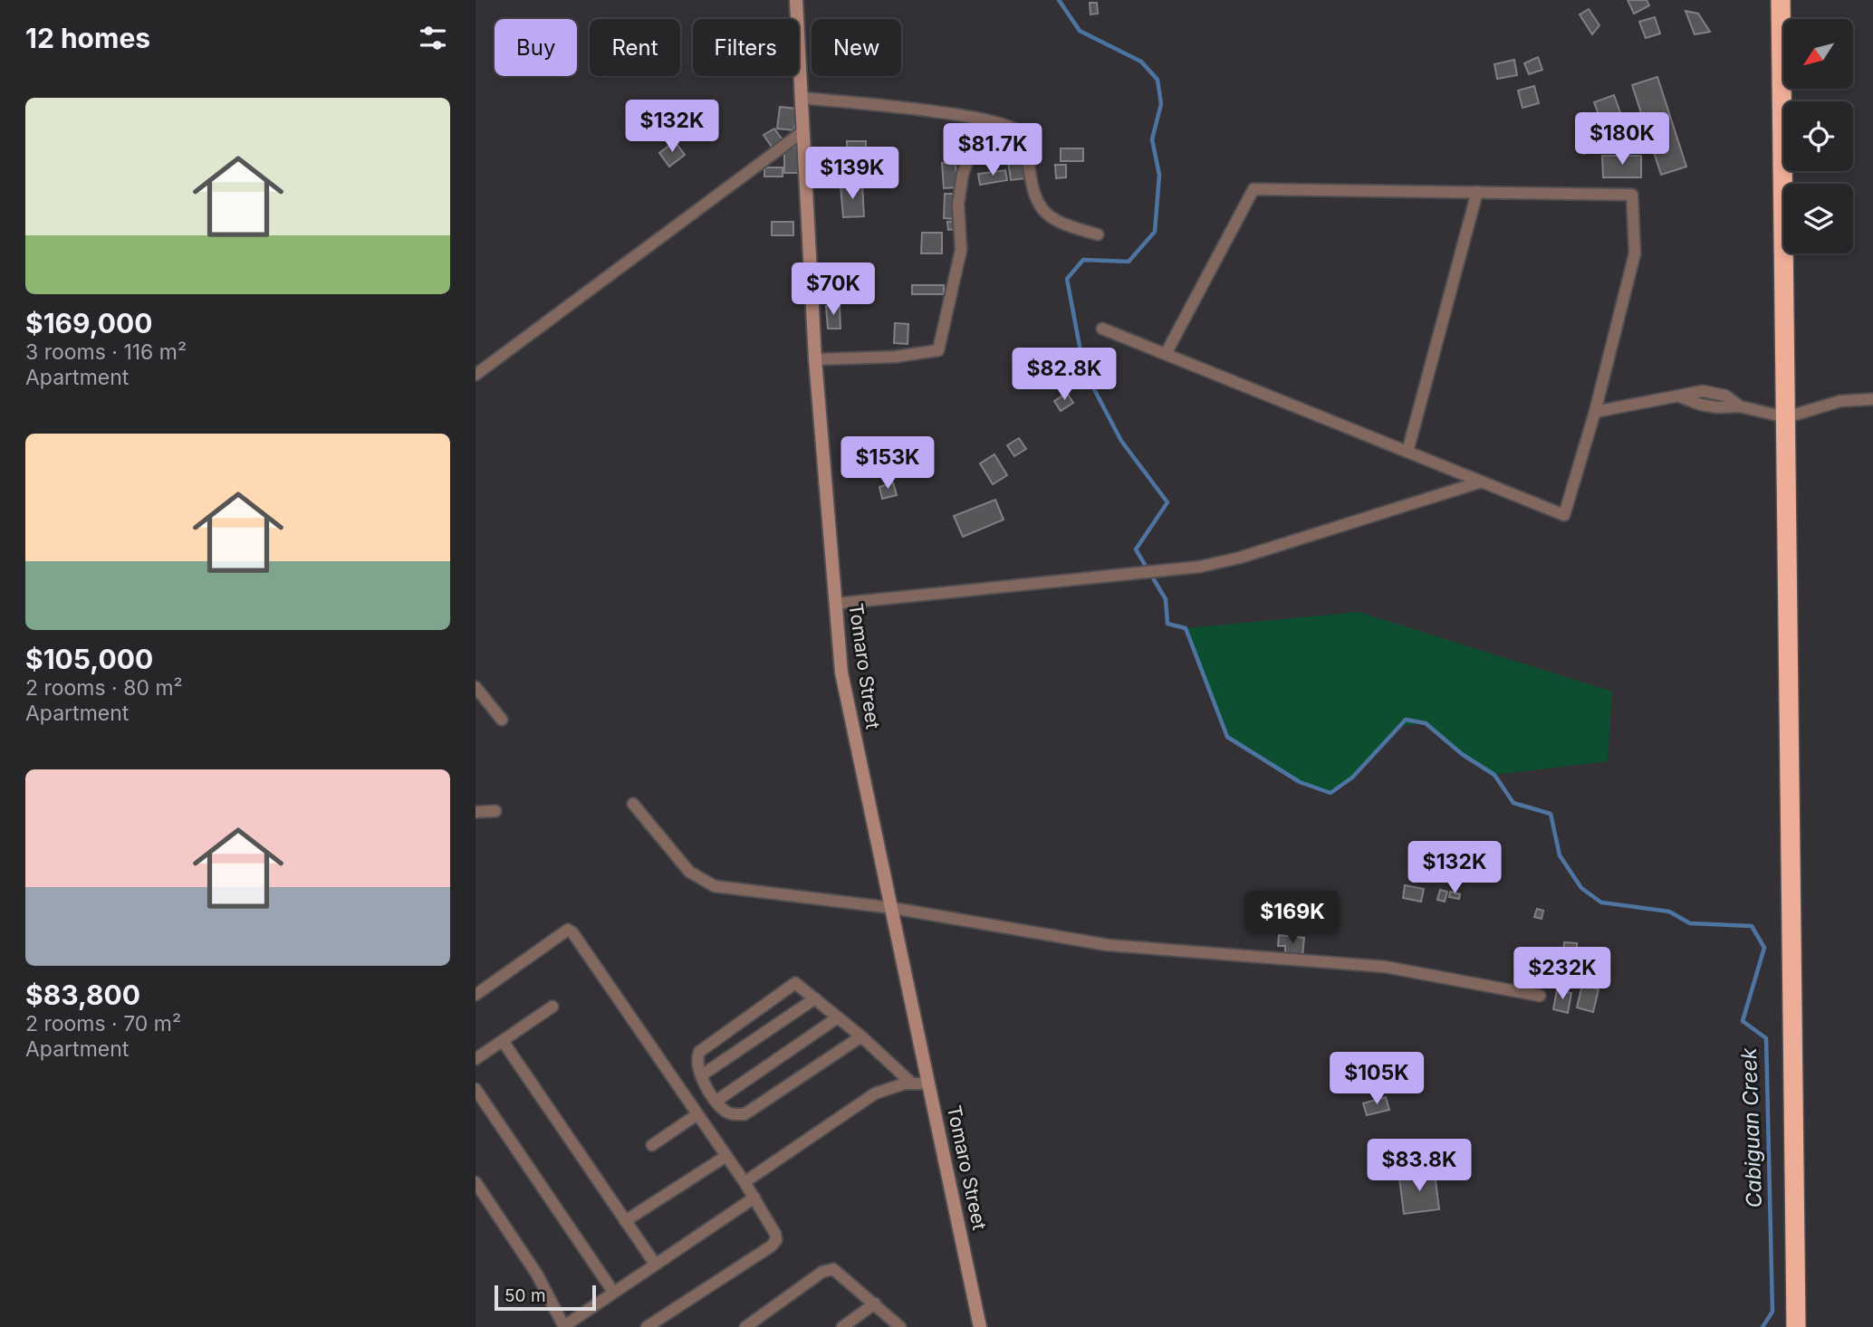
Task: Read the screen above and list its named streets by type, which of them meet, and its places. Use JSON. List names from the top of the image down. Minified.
{"streets":{"street":["Tomaro Street"]},"water":["Cabiguan Creek"],"scale_bar":"50 m","north":"bottom left","page":{"heading":"12 homes","chip":["Buy","Rent","Filters","New"],"list":[{"name":"$169,000","note":"3 rooms · 116 m² · Apartment"},{"name":"$105,000","note":"2 rooms · 80 m² · Apartment"},{"name":"$83,800","note":"2 rooms · 70 m² · Apartment"}],"price":["$132K","$180K","$81.7K","$139K","$70K","$82.8K","$153K","$132K","$169K","$232K","$105K","$83.8K"],"scale":"50 m"}}
